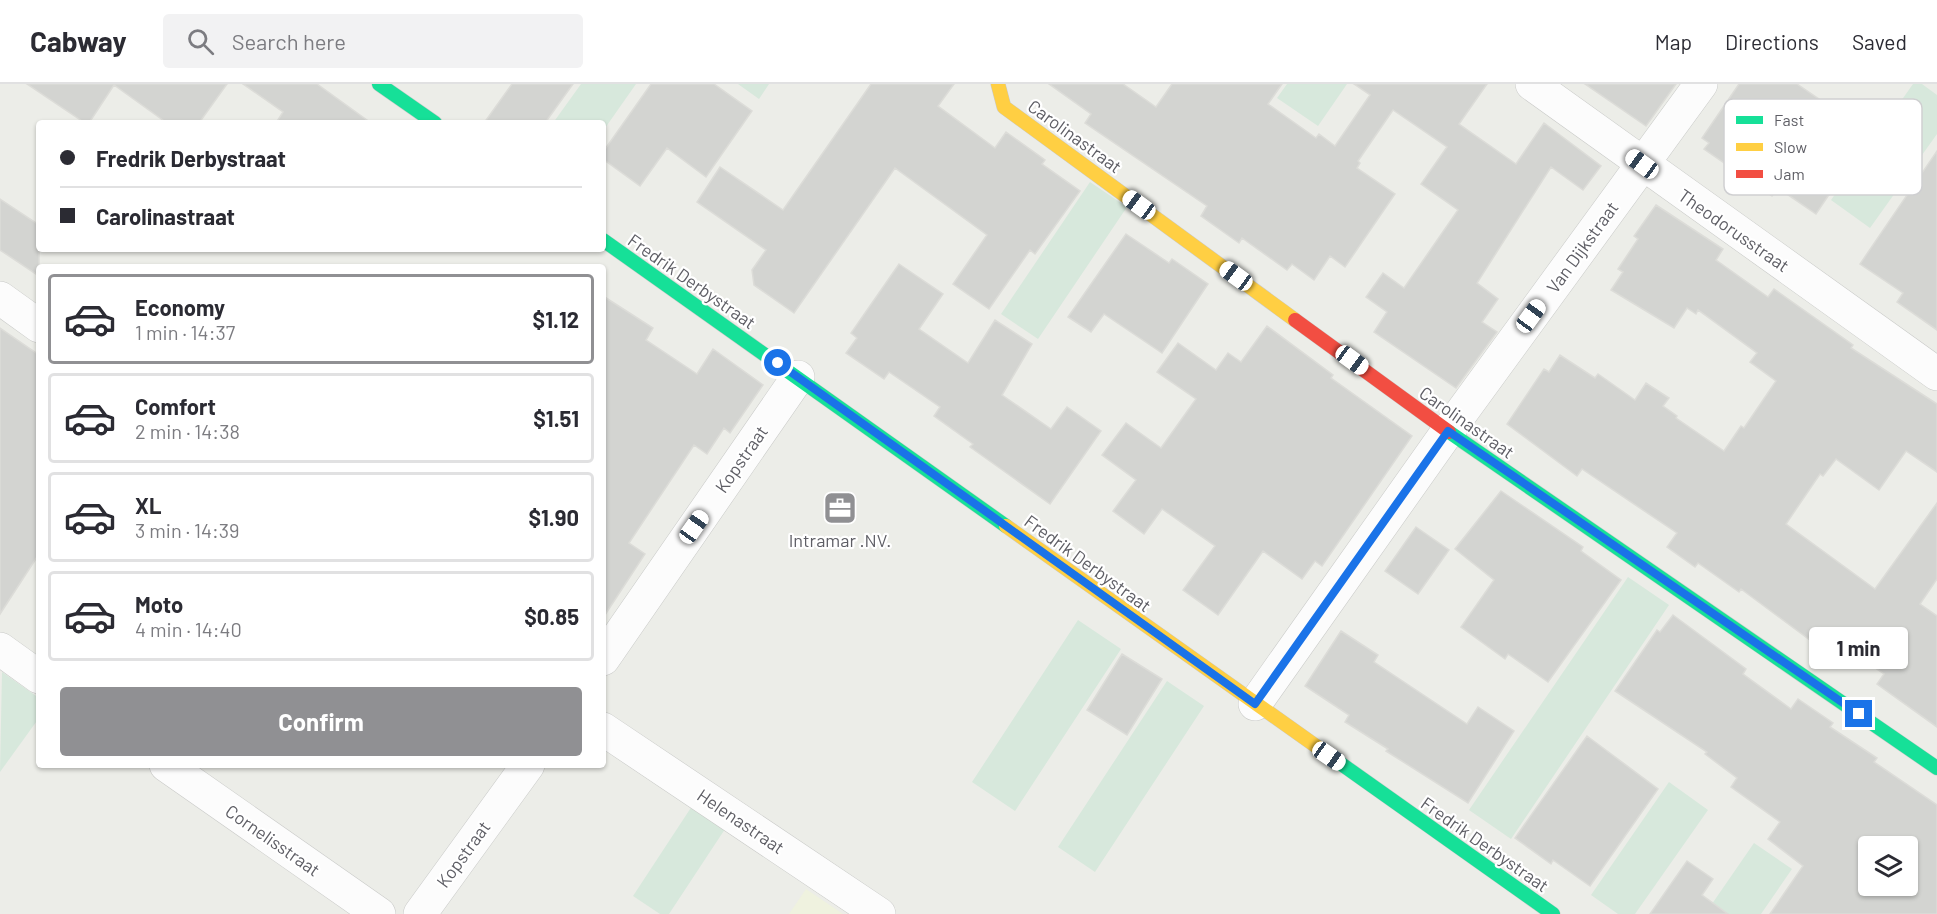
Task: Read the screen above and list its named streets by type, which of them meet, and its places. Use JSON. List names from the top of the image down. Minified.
{"streets":{"main road":["Carolinastraat","Fredrik Derbystraat"],"street":["Theodorusstraat","Van Dijkstraat","Kopstraat","Helenastraat","Cornelisstraat"]},"crossings":[["Carolinastraat","Van Dijkstraat"],["Theodorusstraat","Van Dijkstraat"],["Van Dijkstraat","Fredrik Derbystraat"],["Fredrik Derbystraat","Kopstraat"]],"places":{"office":["Intramar .NV."]},"legend":["Fast","Slow","Jam"],"page":{"header":"Cabway","search":"Search here","nav":["Map","Directions","Saved"],"banner":["Fredrik Derbystraat","Carolinastraat"],"list":[{"name":"Economy","note":"1 min · 14:37","value":"$1.12"},{"name":"Comfort","note":"2 min · 14:38","value":"$1.51"},{"name":"XL","note":"3 min · 14:39","value":"$1.90"},{"name":"Moto","note":"4 min · 14:40","value":"$0.85"}],"bubble":"1 min","buttons":"Confirm"}}
